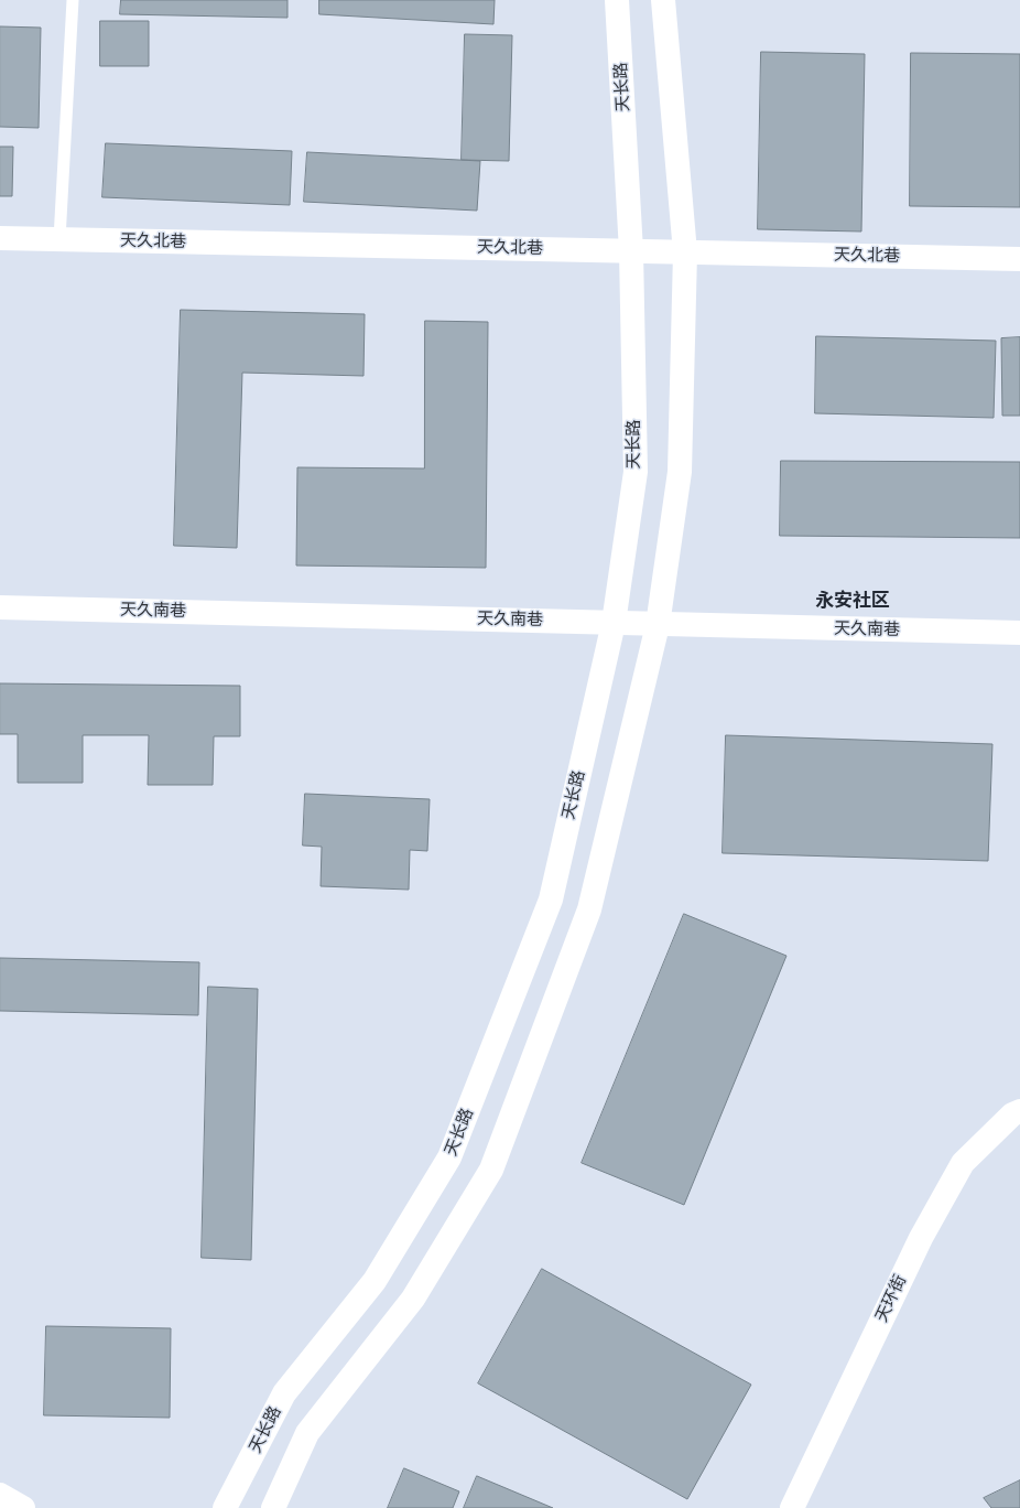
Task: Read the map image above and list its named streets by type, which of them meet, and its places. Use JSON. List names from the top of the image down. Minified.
{"streets":{"street":["天长路","天久北巷","天久南巷","天环街"]},"crossings":[["天长路","天久北巷"],["天长路","天久南巷"]],"districts":["永安社区"]}
